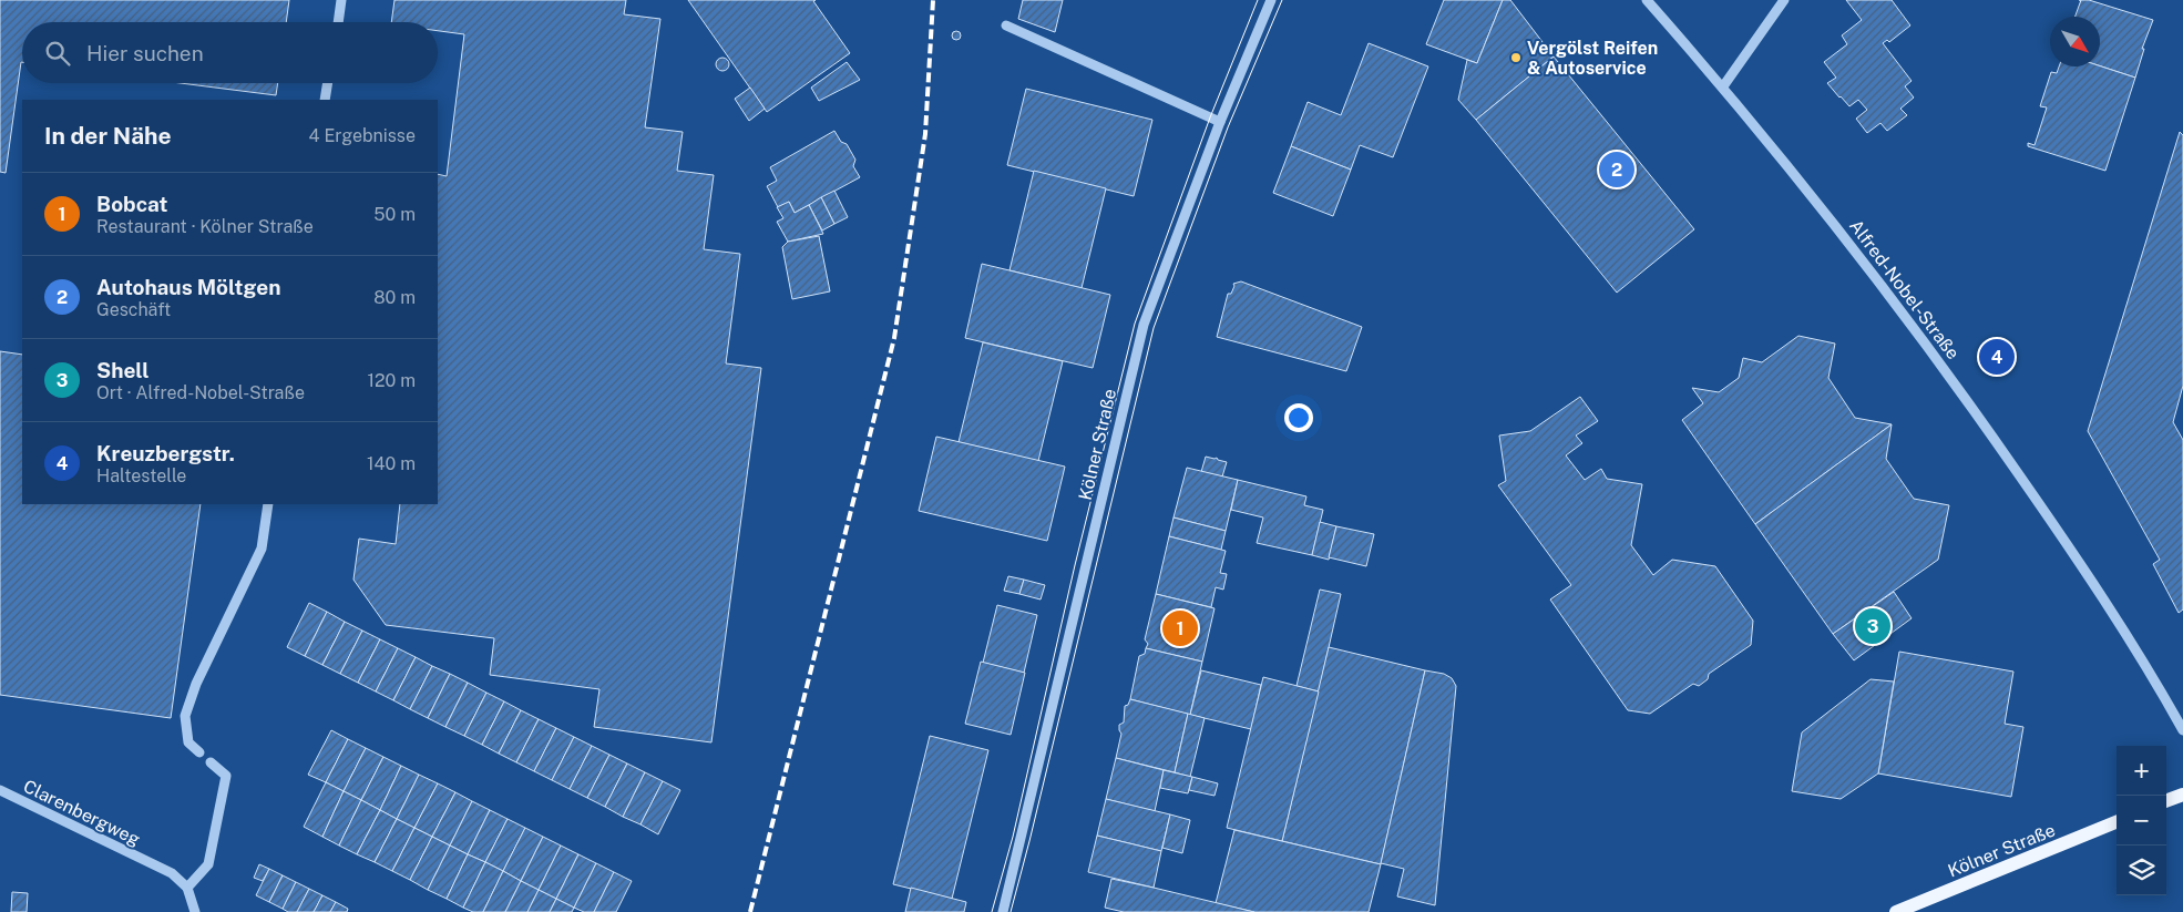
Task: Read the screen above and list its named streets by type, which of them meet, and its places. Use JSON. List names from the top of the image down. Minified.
{"streets":{"main road":["Kölner Straße"],"street":["Alfred-Nobel-Straße","Clarenbergweg"]},"places":["Vergölst Reifen & Autoservice"],"north":"bottom right","page":{"search":"Hier suchen","heading":["In der Nähe","4 Ergebnisse"],"pins":["2","4","3","1"],"list":[{"mark":"1","name":"Bobcat","note":"Restaurant · Kölner Straße","value":"50 m"},{"mark":"2","name":"Autohaus Möltgen","note":"Geschäft","value":"80 m"},{"mark":"3","name":"Shell","note":"Ort · Alfred-Nobel-Straße","value":"120 m"},{"mark":"4","name":"Kreuzbergstr.","note":"Haltestelle","value":"140 m"}],"map_buttons":["+","−"]}}
